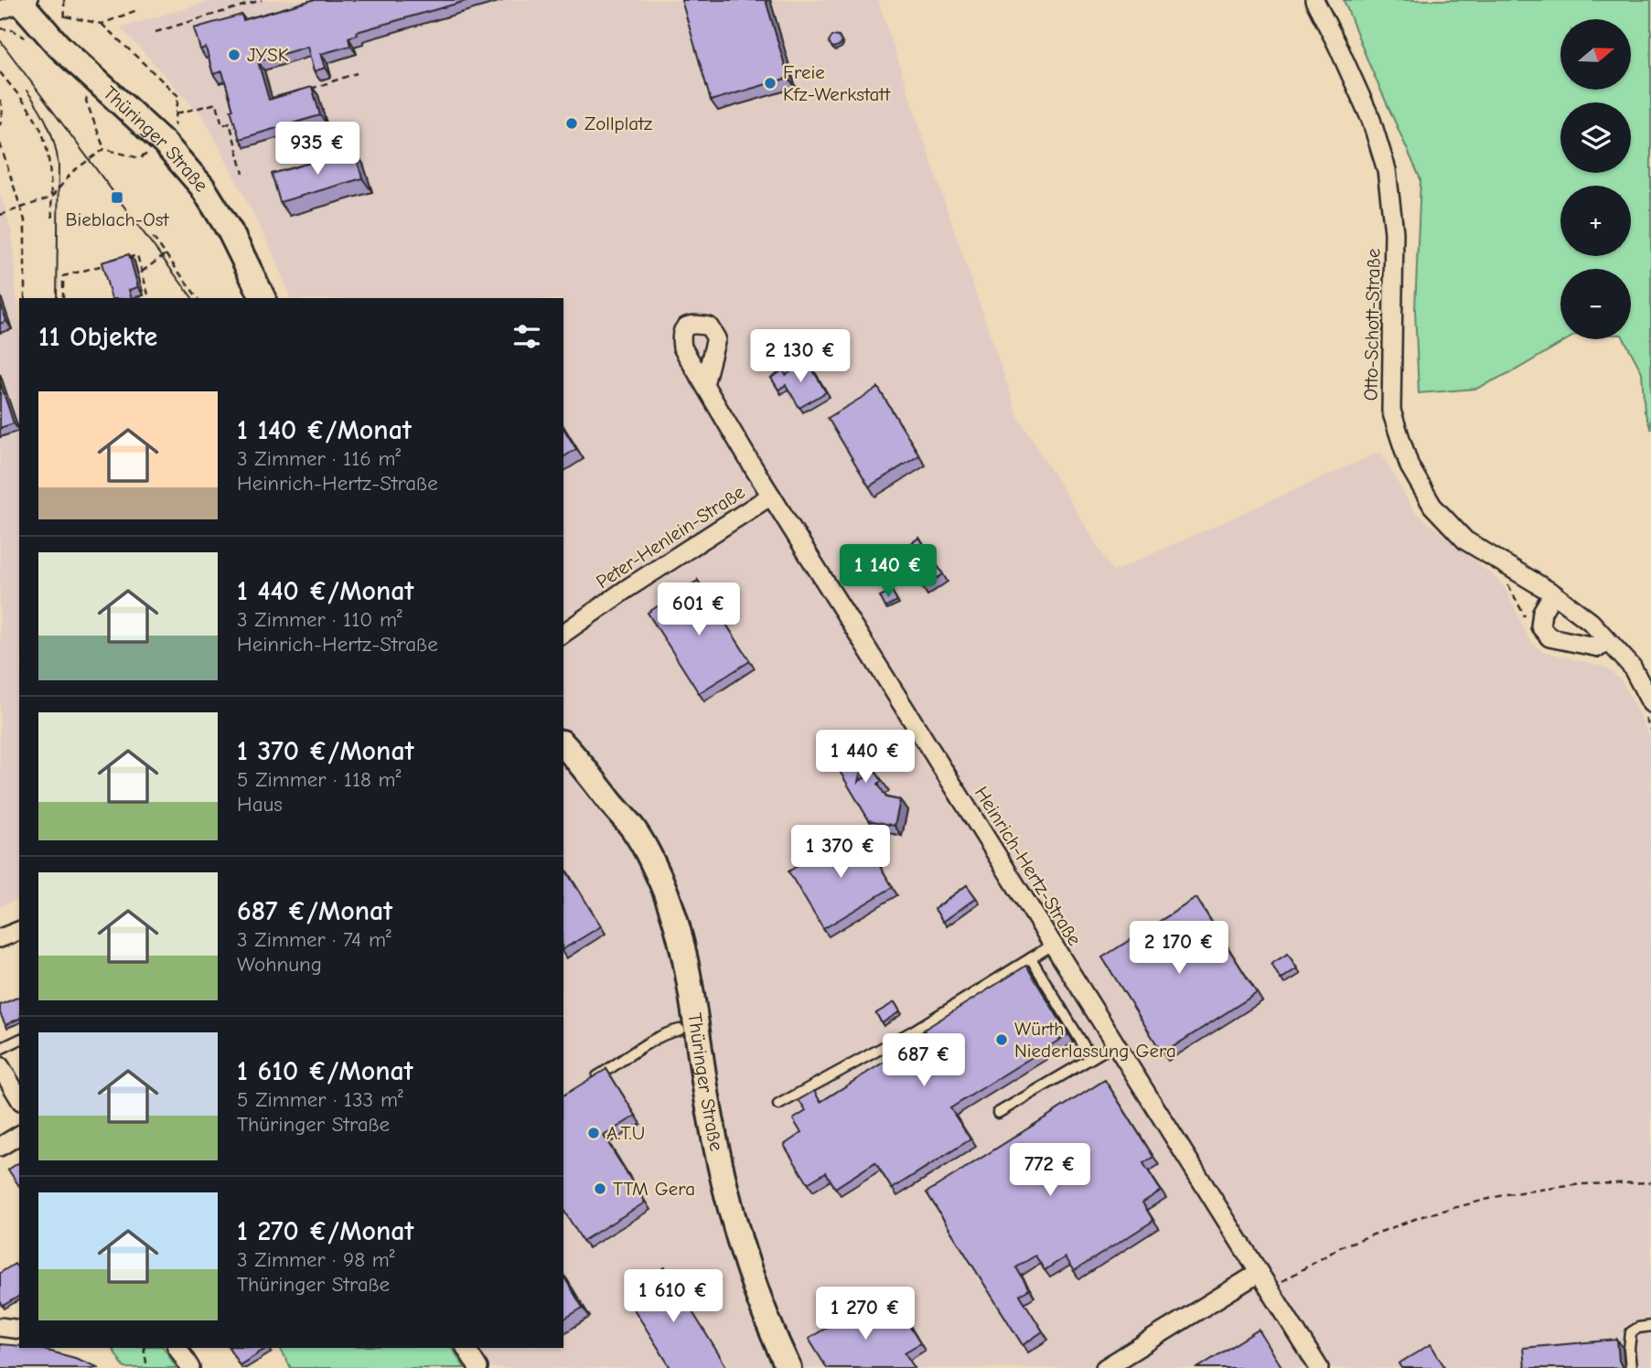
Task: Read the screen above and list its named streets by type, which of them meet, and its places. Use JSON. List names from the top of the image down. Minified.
{"streets":{"main road":["Thüringer Straße"],"street":["Otto-Schott-Straße","Peter-Henlein-Straße","Heinrich-Hertz-Straße"]},"crossings":[["Peter-Henlein-Straße","Heinrich-Hertz-Straße"]],"places":{"other":["JYSK","Freie Kfz-Werkstatt","Zollplatz","Würth Niederlassung Gera","A.T.U","TTM Gera"],"transit":["Bieblach-Ost"]},"north":"right","page":{"map_buttons":["+","−"],"price":["935 €","2 130 €","1 140 €","601 €","1 440 €","1 370 €","2 170 €","687 €","772 €","1 610 €","1 270 €"],"heading":"11 Objekte","list":[{"name":"1 140 €/Monat","note":"3 Zimmer · 116 m² · Heinrich-Hertz-Straße"},{"name":"1 440 €/Monat","note":"3 Zimmer · 110 m² · Heinrich-Hertz-Straße"},{"name":"1 370 €/Monat","note":"5 Zimmer · 118 m² · Haus"},{"name":"687 €/Monat","note":"3 Zimmer · 74 m² · Wohnung"},{"name":"1 610 €/Monat","note":"5 Zimmer · 133 m² · Thüringer Straße"},{"name":"1 270 €/Monat","note":"3 Zimmer · 98 m² · Thüringer Straße"}]}}
